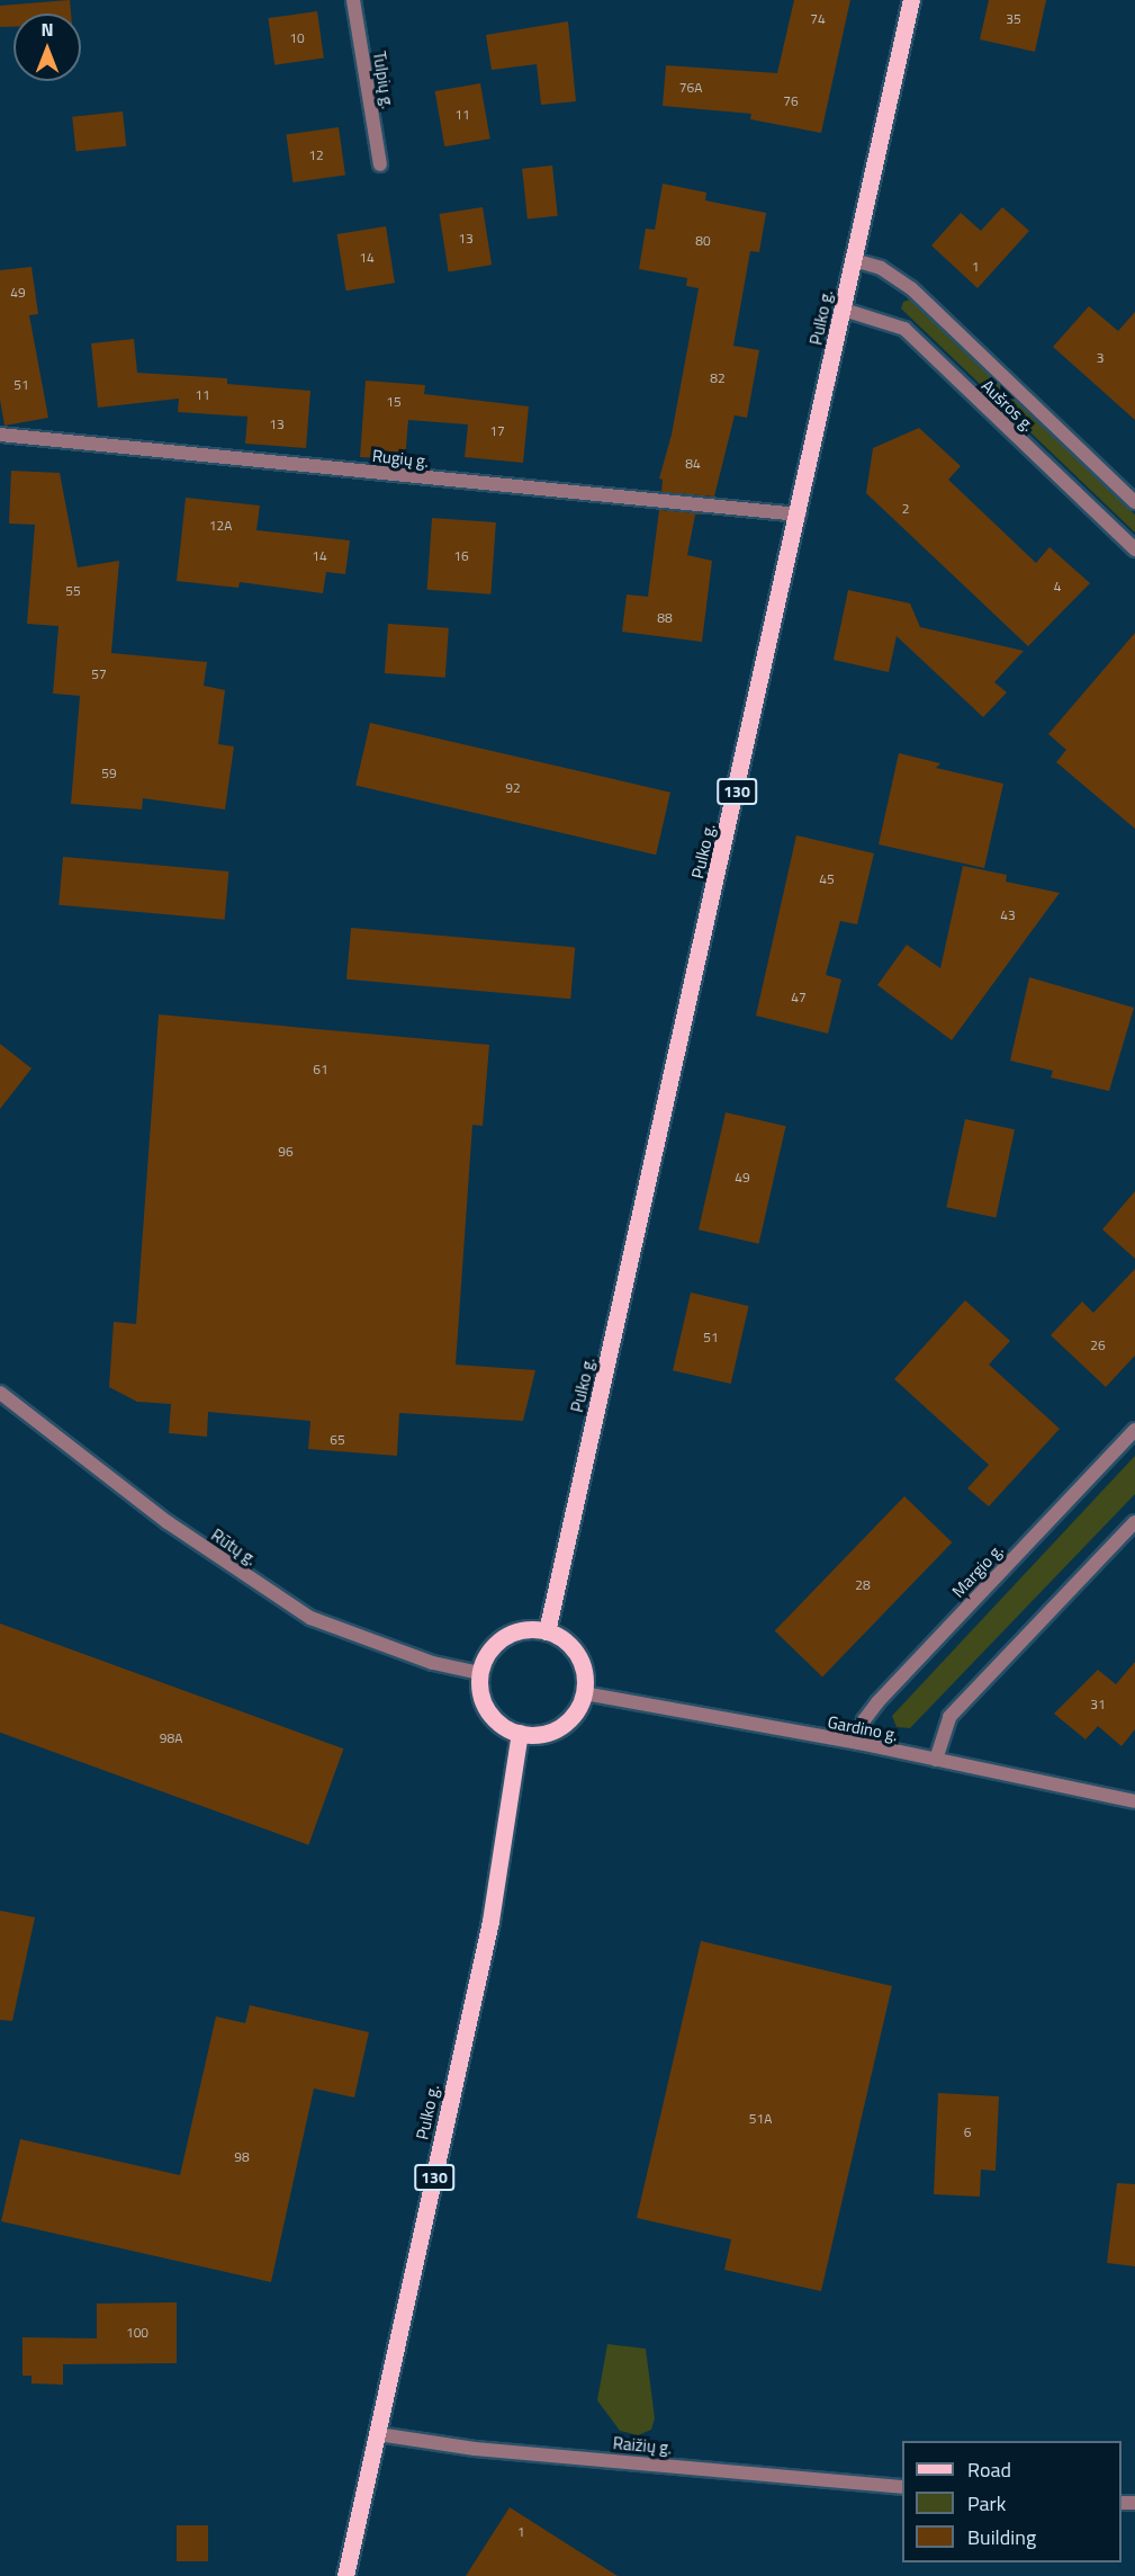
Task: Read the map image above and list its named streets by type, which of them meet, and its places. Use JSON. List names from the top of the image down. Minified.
{"streets":{"main road":["Pulko g.","130"],"street":["Tulpių g.","Aušros g.","Rugių g.","Rūtų g.","Margio g.","Gardino g.","Raižių g."]},"crossings":[["Pulko g.","Aušros g."],["Pulko g.","Rugių g."],["Pulko g.","Rūtų g."],["Pulko g.","Gardino g."],["Pulko g.","Raižių g."],["Rūtų g.","Gardino g."],["Margio g.","Gardino g."]],"house_numbers":["74","35","10","76A","76","11","12","13","80","14","1","49","3","82","51","11","15","13","17","84","2","12A","14","16","4","55","88","57","59","92","45","43","47","61","96","49","51","26","65","28","31","98A","51A","6","98","100","1"],"legend":["Road","Park","Building"],"north":"top"}
